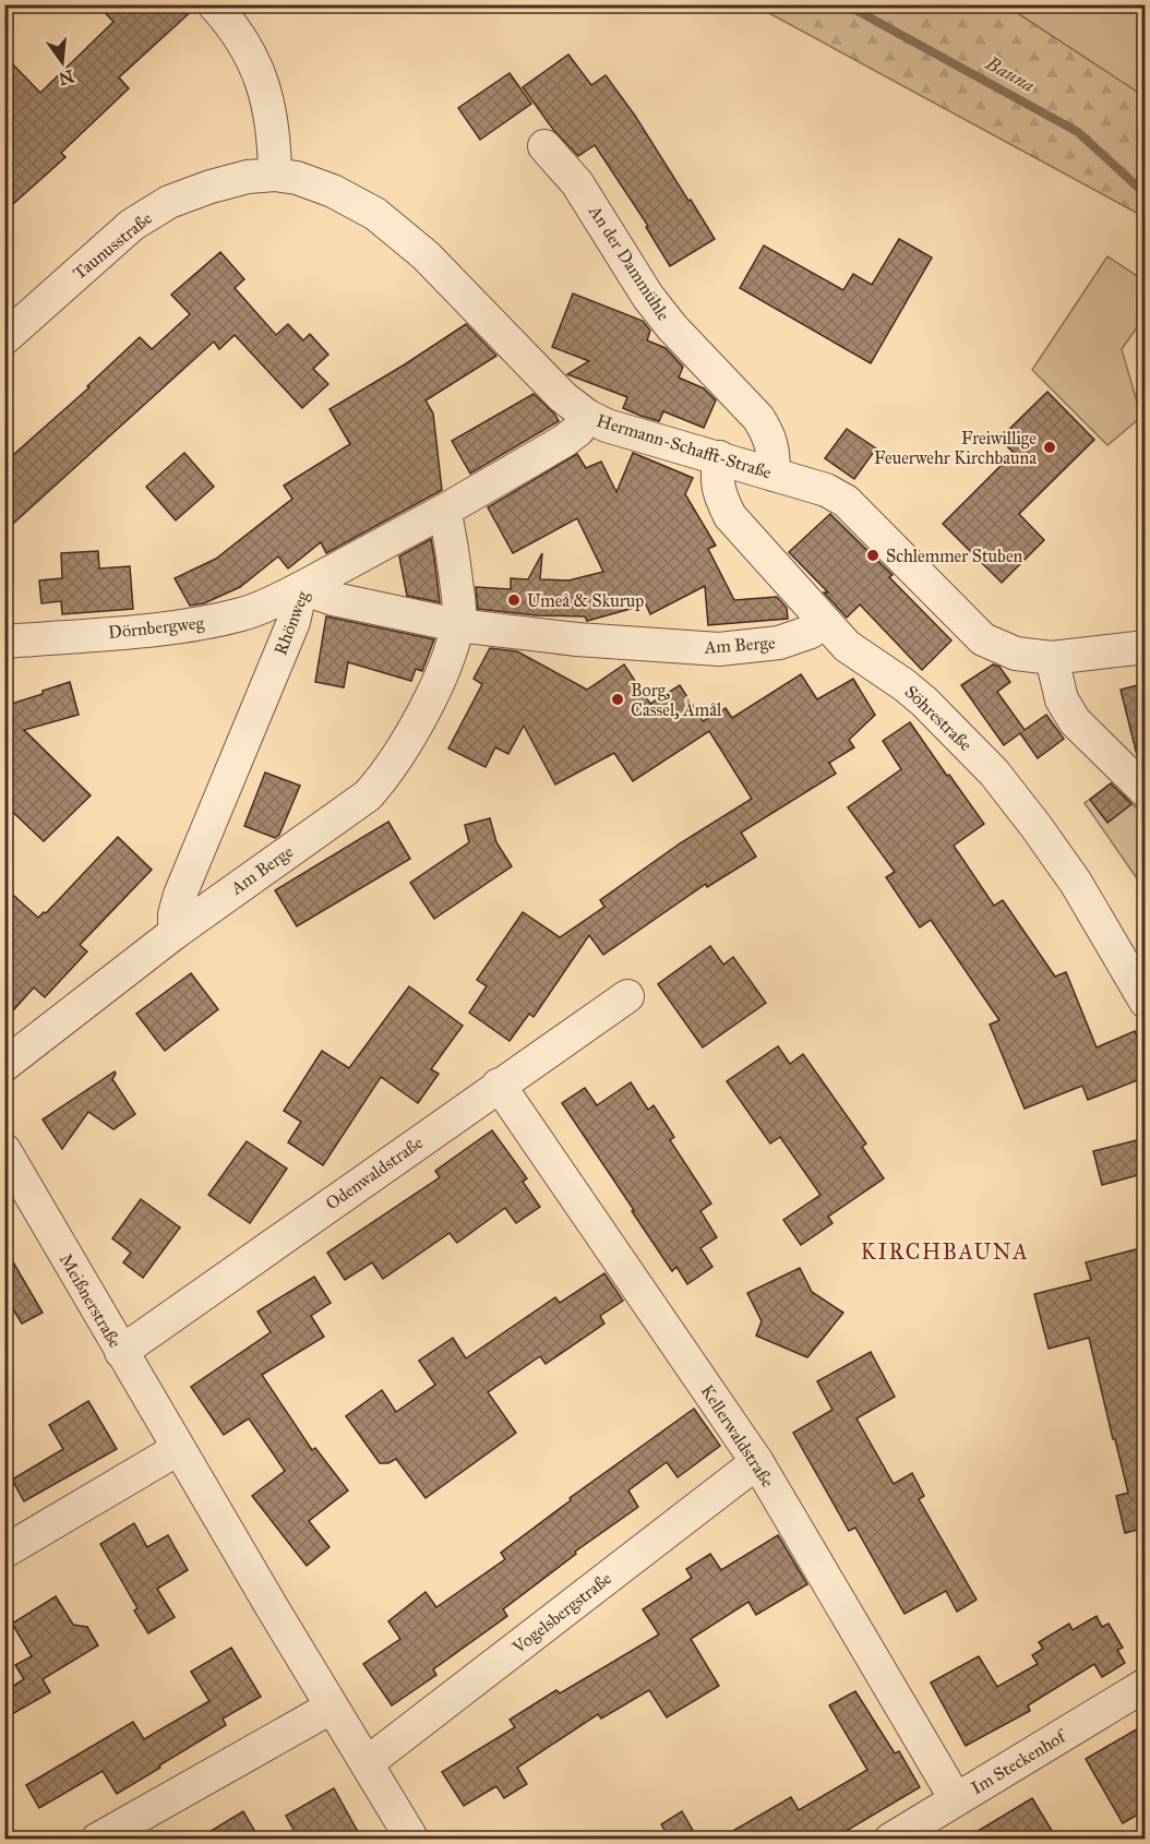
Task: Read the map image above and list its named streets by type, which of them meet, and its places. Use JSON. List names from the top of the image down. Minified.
{"streets":{"street":["Taunusstraße","An der Dammühle","Hermann-Schafft-Straße","Rhönweg","Dörnbergweg","Am Berge","Söhrestraße","Odenwaldstraße","Meißnerstraße","Kellerwaldstraße","Vogelsbergstraße","Im Steckenhof"]},"crossings":[["Taunusstraße","Hermann-Schafft-Straße"],["An der Dammühle","Hermann-Schafft-Straße"],["Hermann-Schafft-Straße","Rhönweg"],["Hermann-Schafft-Straße","Söhrestraße"],["Rhönweg","Dörnbergweg"],["Rhönweg","Am Berge"],["Dörnbergweg","Am Berge"],["Am Berge","Söhrestraße"],["Odenwaldstraße","Meißnerstraße"],["Odenwaldstraße","Kellerwaldstraße"],["Meißnerstraße","Vogelsbergstraße"],["Kellerwaldstraße","Vogelsbergstraße"],["Kellerwaldstraße","Im Steckenhof"]],"districts":["KIRCHBAUNA"],"water":["Bauna"],"places":["Freiwillige Feuerwehr Kirchbauna","Schlemmer Stuben","Umeå & Skurup","Borg, Cassel, Åmål"],"north":"bottom"}
